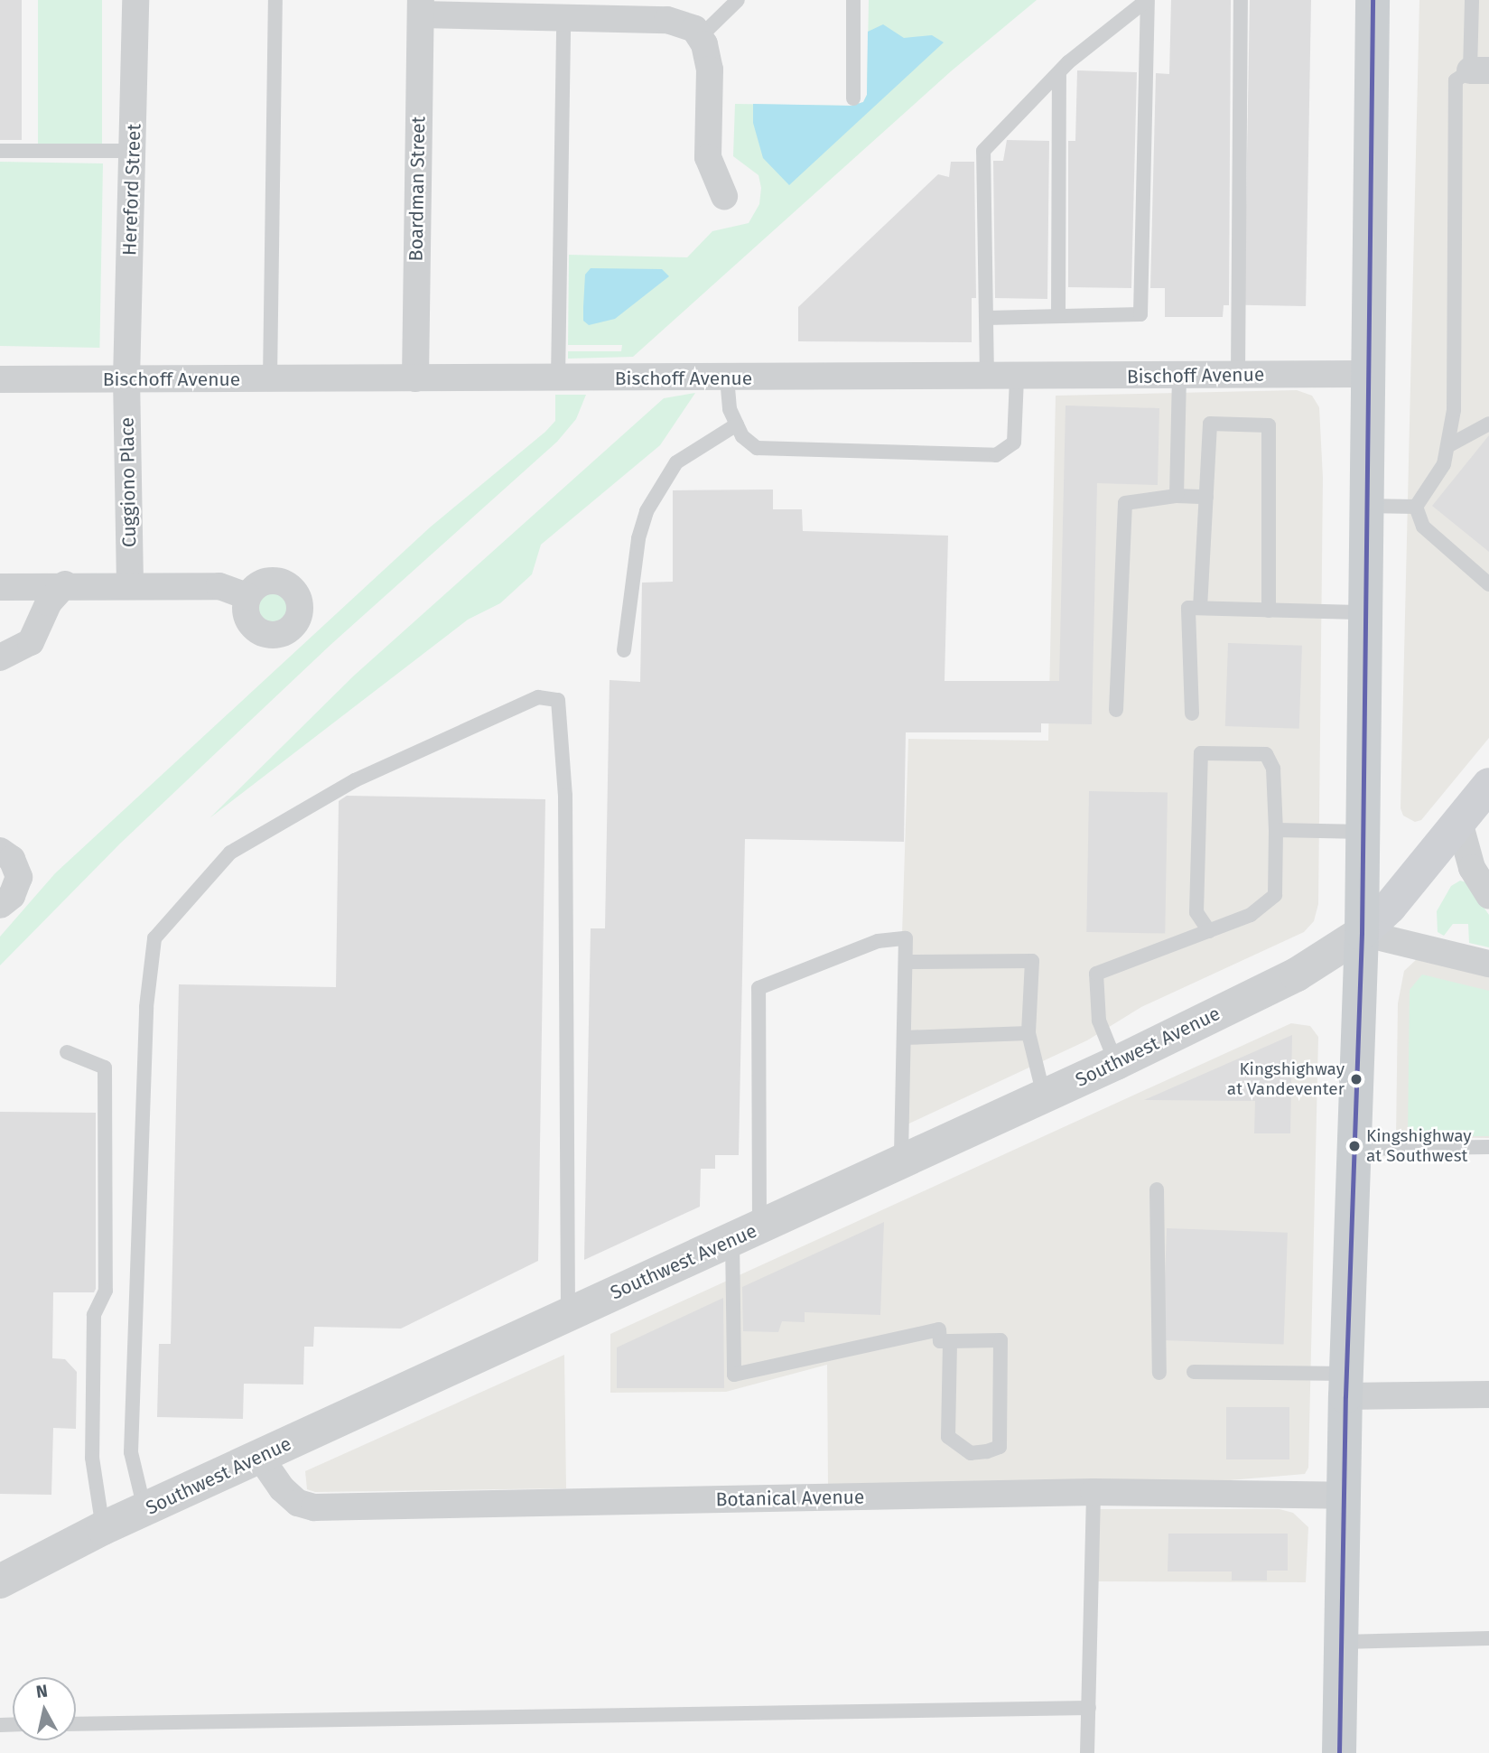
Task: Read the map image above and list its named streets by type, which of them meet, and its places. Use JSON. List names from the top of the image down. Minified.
{"streets":{"street":["Boardman Street","Hereford Street","Bischoff Avenue","Cuggiono Place","Southwest Avenue","Botanical Avenue"]},"crossings":[["Boardman Street","Bischoff Avenue"],["Hereford Street","Bischoff Avenue"],["Hereford Street","Cuggiono Place"],["Bischoff Avenue","Cuggiono Place"],["Southwest Avenue","Botanical Avenue"]],"places":["Kingshighway at Vandeventer","Kingshighway at Southwest"],"north":"top"}
